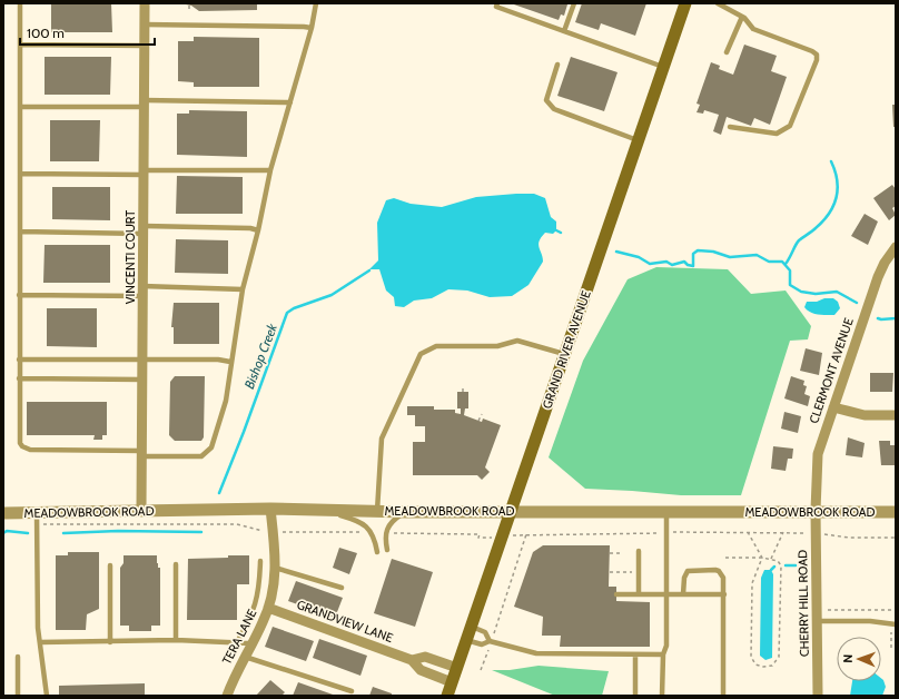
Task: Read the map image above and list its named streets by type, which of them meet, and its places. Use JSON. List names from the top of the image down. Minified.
{"streets":{"main road":["GRAND RIVER AVENUE"],"street":["VINCENTI COURT","CLERMONT AVENUE","MEADOWBROOK ROAD","CHERRY HILL ROAD","GRANDVIEW LANE","TERA LANE"]},"crossings":[["VINCENTI COURT","MEADOWBROOK ROAD"],["GRAND RIVER AVENUE","MEADOWBROOK ROAD"],["GRAND RIVER AVENUE","GRANDVIEW LANE"],["CLERMONT AVENUE","MEADOWBROOK ROAD"],["CLERMONT AVENUE","CHERRY HILL ROAD"],["MEADOWBROOK ROAD","CHERRY HILL ROAD"],["MEADOWBROOK ROAD","TERA LANE"],["GRANDVIEW LANE","TERA LANE"]],"water":["Bishop Creek"],"scale_bar":"100 m","north":"left"}
